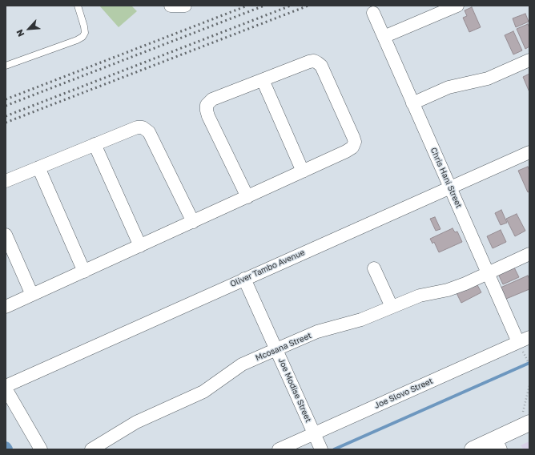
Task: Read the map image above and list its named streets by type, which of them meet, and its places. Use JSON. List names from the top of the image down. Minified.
{"streets":{"street":["Chris Hani Street","Oliver Tambo Avenue","Mcosana Street","Joe Modise Street","Joe Slovo Street"]},"crossings":[["Chris Hani Street","Oliver Tambo Avenue"],["Chris Hani Street","Mcosana Street"],["Chris Hani Street","Joe Slovo Street"],["Oliver Tambo Avenue","Joe Modise Street"],["Mcosana Street","Joe Modise Street"],["Joe Modise Street","Joe Slovo Street"]],"north":"bottom left"}
